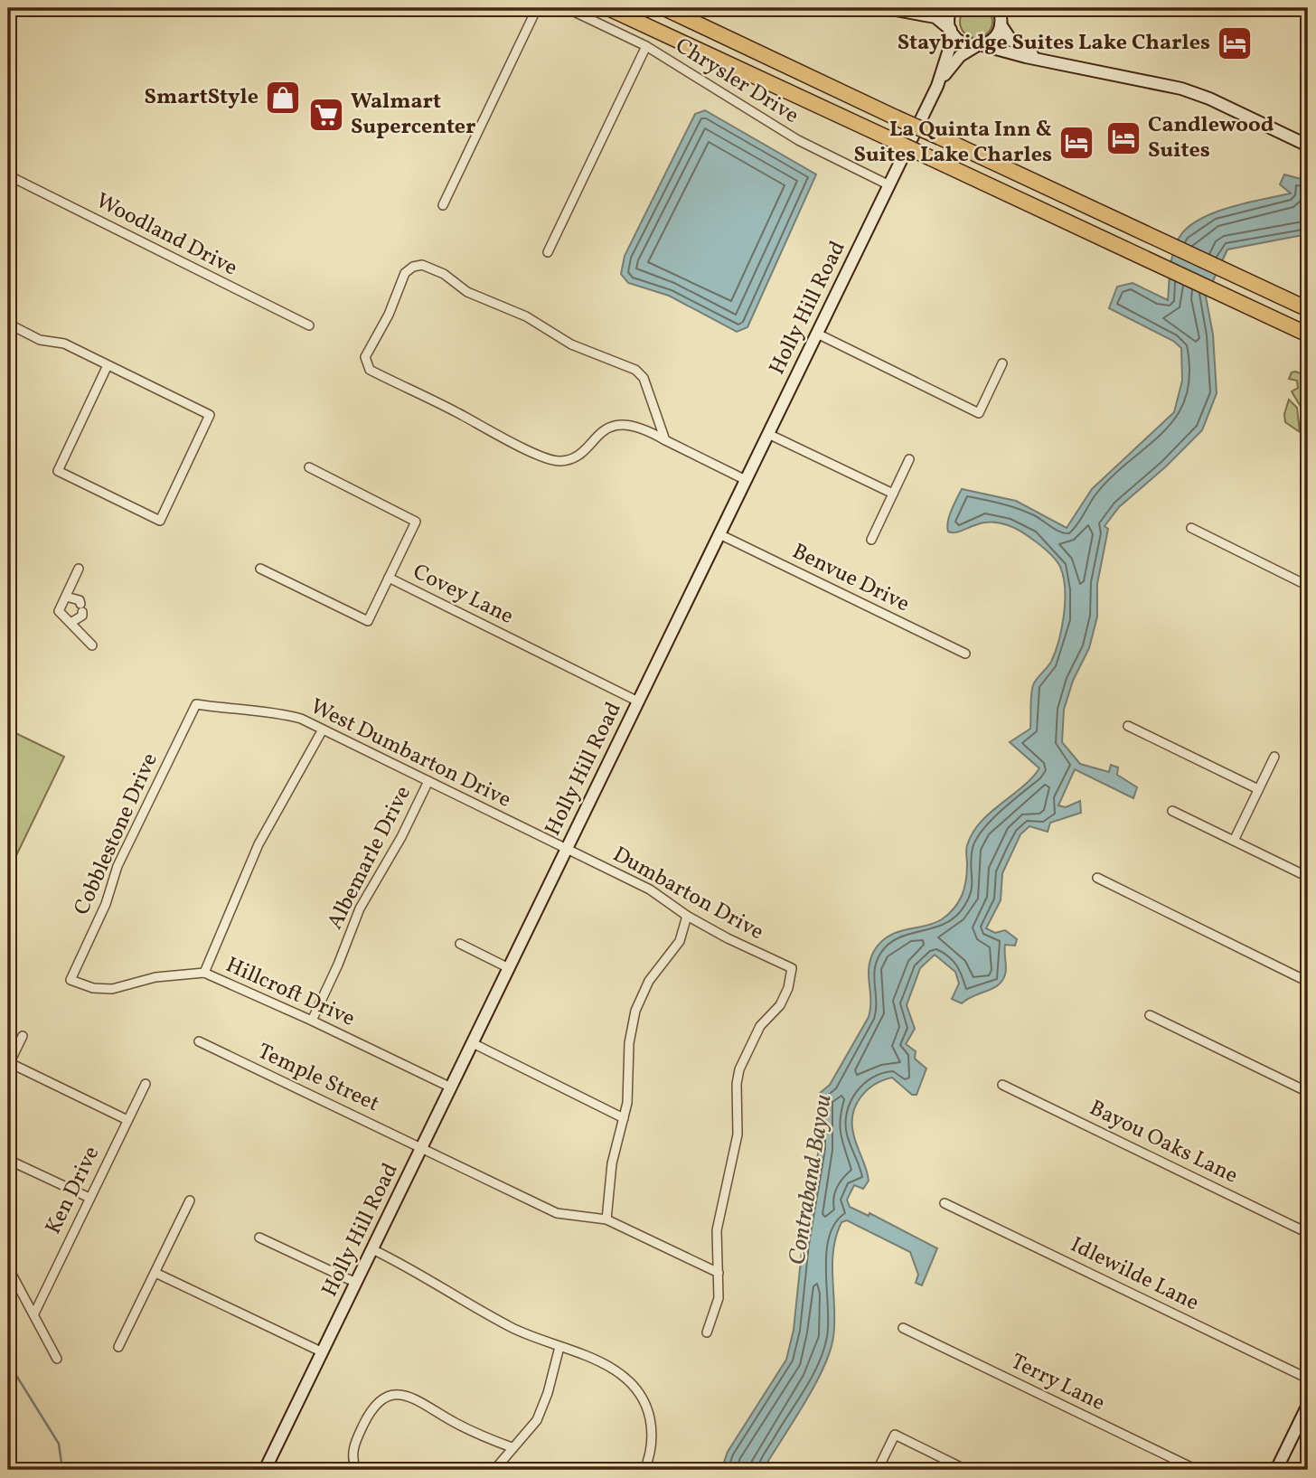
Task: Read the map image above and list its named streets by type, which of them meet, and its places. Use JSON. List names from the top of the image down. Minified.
{"streets":{"street":["Chrysler Drive","Woodland Drive","Holly Hill Road","Benvue Drive","Covey Lane","West Dumbarton Drive","Cobblestone Drive","Albemarle Drive","Dumbarton Drive","Hillcroft Drive","Temple Street","Bayou Oaks Lane","Ken Drive","Idlewilde Lane","Terry Lane"]},"crossings":[["Chrysler Drive","Holly Hill Road"],["Holly Hill Road","Benvue Drive"],["Holly Hill Road","Covey Lane"],["Holly Hill Road","West Dumbarton Drive"],["Holly Hill Road","Dumbarton Drive"],["Holly Hill Road","Hillcroft Drive"],["Holly Hill Road","Temple Street"],["West Dumbarton Drive","Cobblestone Drive"],["West Dumbarton Drive","Albemarle Drive"],["West Dumbarton Drive","Dumbarton Drive"],["Cobblestone Drive","Hillcroft Drive"],["Albemarle Drive","Hillcroft Drive"],["Dumbarton Drive","Temple Street"]],"water":["Contraband Bayou"],"places":{"hotel":["Staybridge Suites Lake Charles","Candlewood Suites","La Quinta Inn & Suites Lake Charles"],"shop":["SmartStyle"],"supermarket":["Walmart Supercenter"]}}
